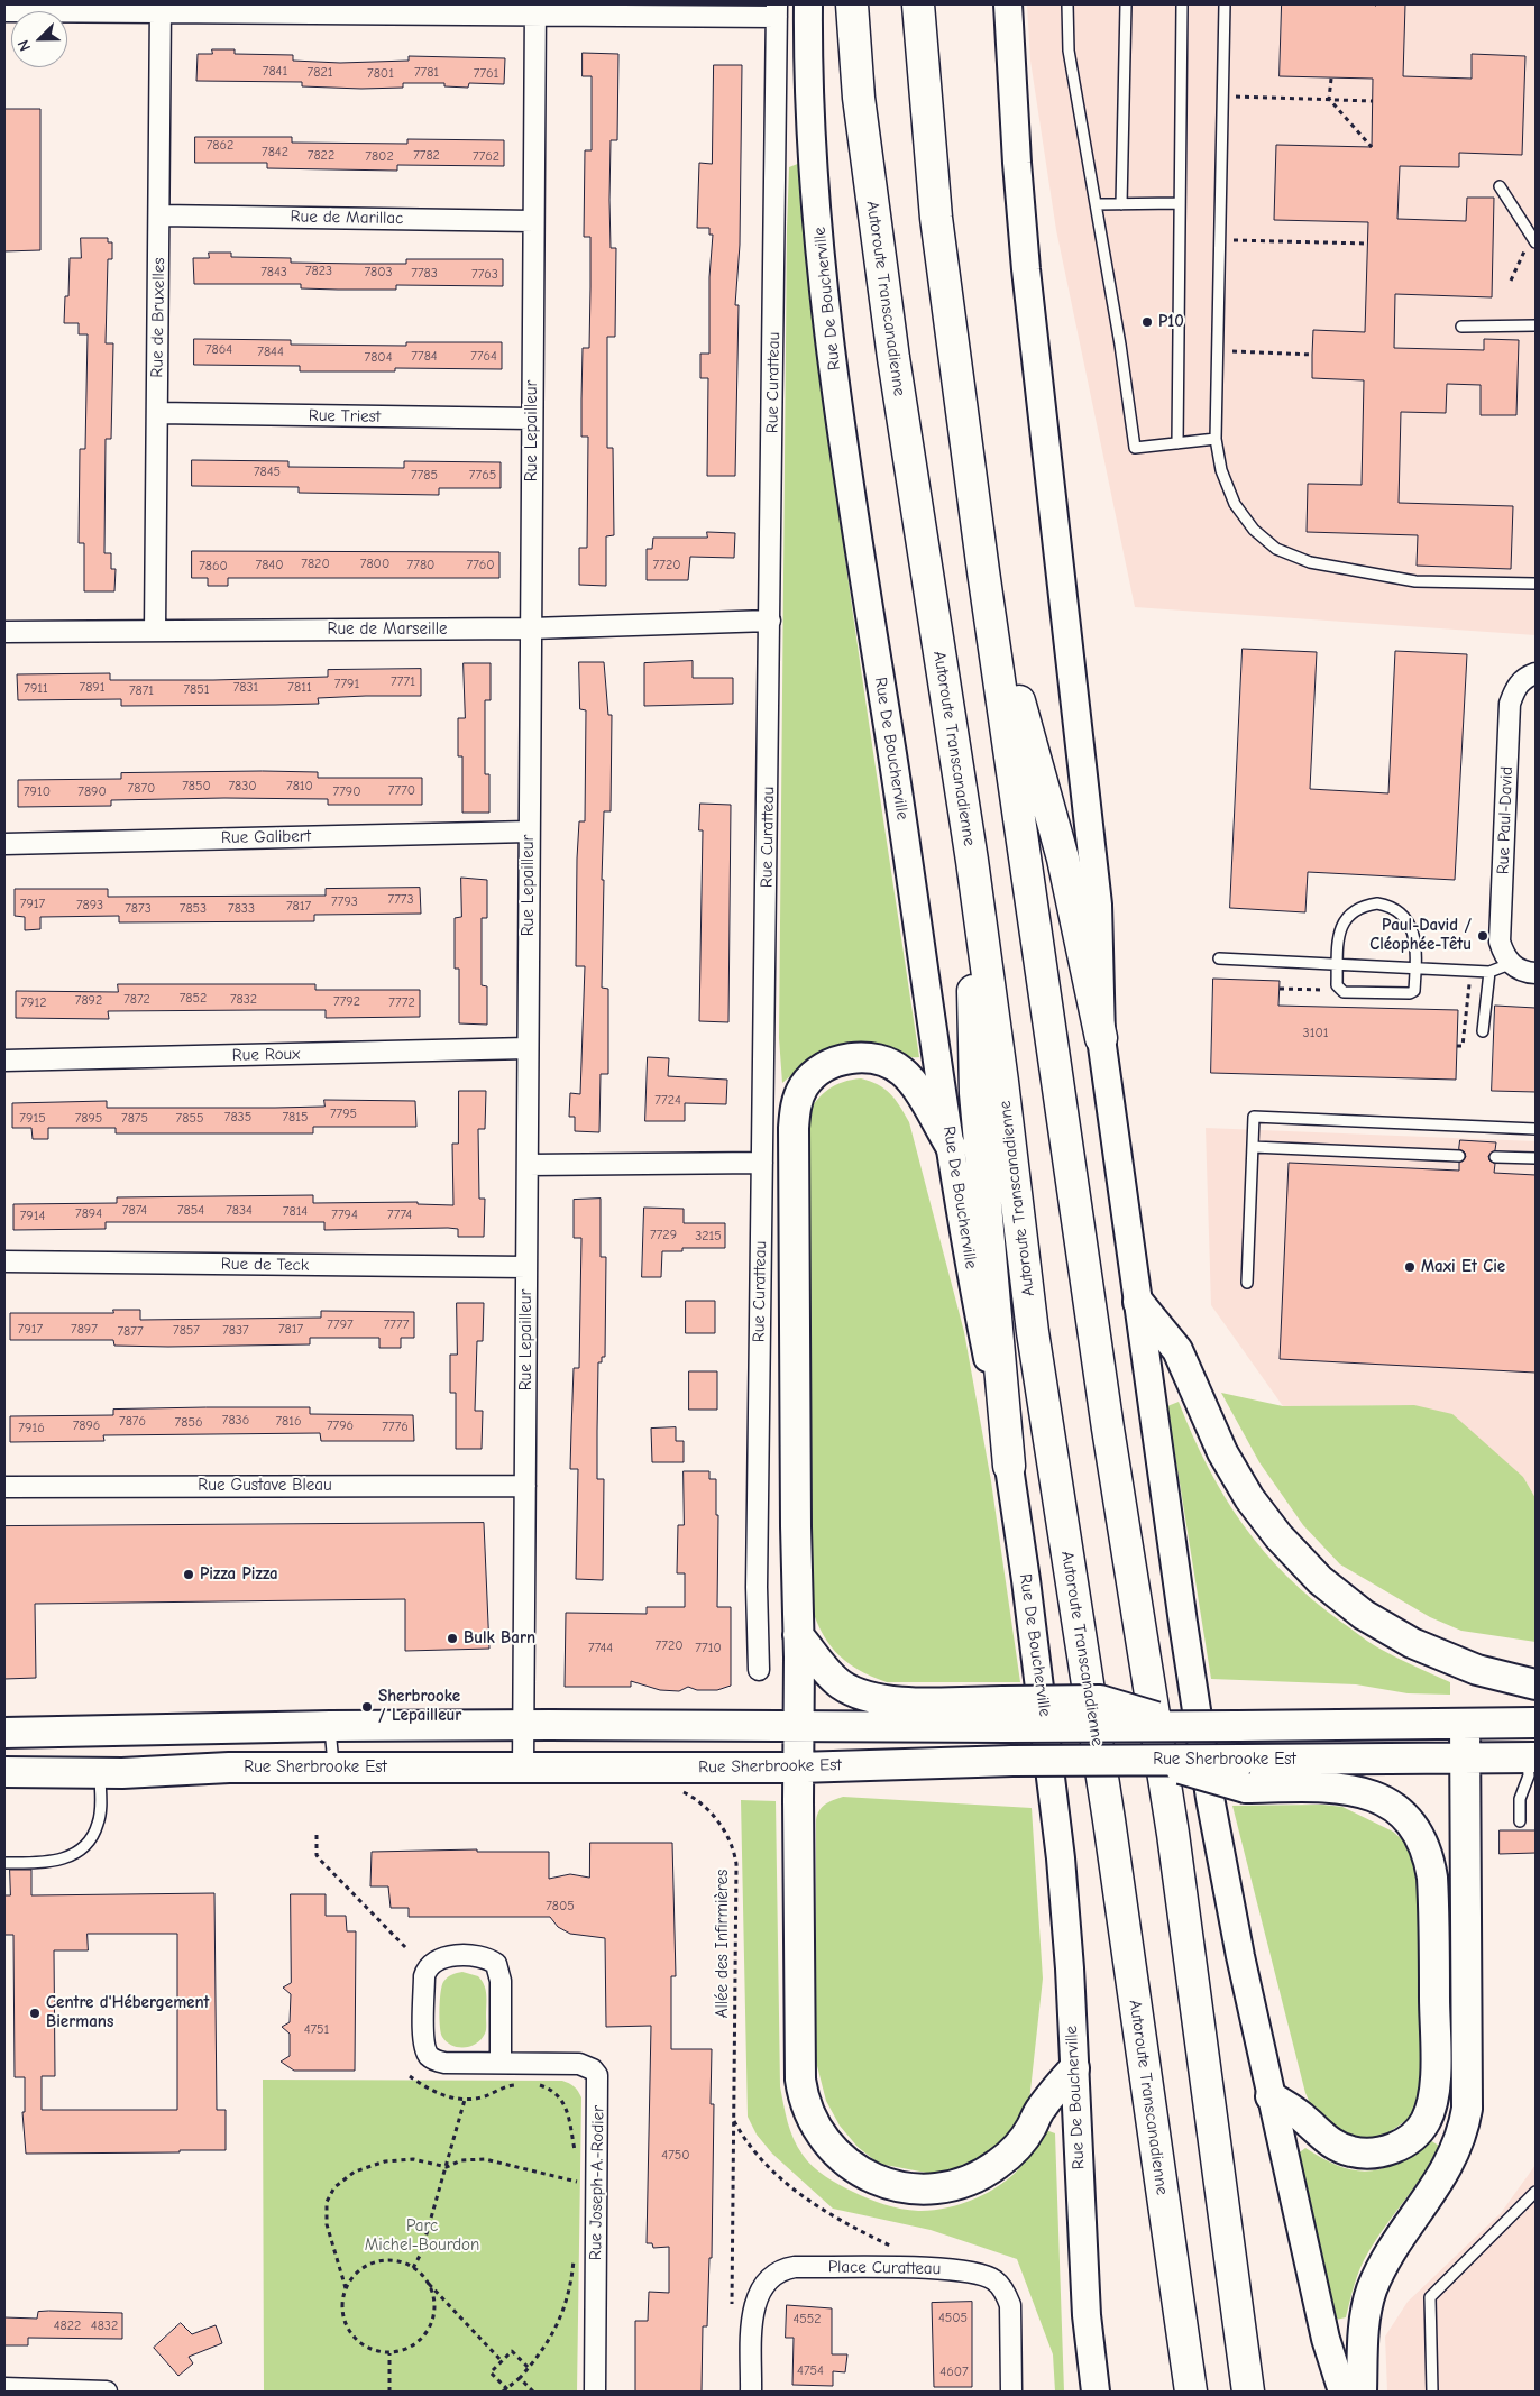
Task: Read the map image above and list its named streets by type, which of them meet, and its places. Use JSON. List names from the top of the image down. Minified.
{"streets":{"highway":["Autoroute Transcanadienne"],"main road":["Rue De Boucherville","Rue Sherbrooke Est"],"street":["Rue de Marillac","Rue de Bruxelles","Rue Curatteau","Rue Triest","Rue Lepailleur","Rue de Marseille","Rue Paul-David","Rue Galibert","Rue Roux","Rue de Teck","Rue Gustave Bleau","Rue Joseph-A.-Rodier","Place Curatteau"],"path":["Allée des Infirmières"]},"crossings":[["Rue de Marillac","Rue de Bruxelles"],["Rue de Marillac","Rue Lepailleur"],["Rue de Bruxelles","Rue Triest"],["Rue de Bruxelles","Rue de Marseille"],["Rue Curatteau","Rue de Marseille"],["Rue Triest","Rue Lepailleur"],["Rue Lepailleur","Rue de Marseille"],["Rue Lepailleur","Rue Galibert"],["Rue Lepailleur","Rue Roux"],["Rue Lepailleur","Rue de Teck"],["Rue Lepailleur","Rue Gustave Bleau"],["Rue Lepailleur","Rue Sherbrooke Est"]],"parks":["Parc Michel-Bourdon"],"places":["P10","Paul-David / Cléophée-Têtu","Maxi Et Cie","Pizza Pizza","Bulk Barn","Sherbrooke / Lepailleur","Centre d'Hébergement Biermans"],"house_numbers":["7841","7821","7781","7801","7761","7862","7842","7822","7782","7802","7762","7823","7843","7803","7783","7763","7864","7844","7784","7764","7804","7845","7785","7765","7820","7800","7840","7780","7760","7720","7860","7771","7791","7891","7831","7811","7911","7851","7871","7850","7830","7810","7870","7770","7910","7890","7790","7773","7793","7917","7893","7817","7873","7853","7833","7852","7872","7832","7892","7792","7912","7772","3101","7724","7795","7835","7815","7915","7895","7875","7855","7874","7854","7834","7814","7894","7794","7774","7914","7729","3215","7797","7777","7917","7897","7817","7857","7837","7877","7836","7876","7816","7856","7896","7796","7776","7916","7720","7744","7710","7805","4751","4750","4505","4552","4822","4832","4754","4607"],"north":"bottom left"}
